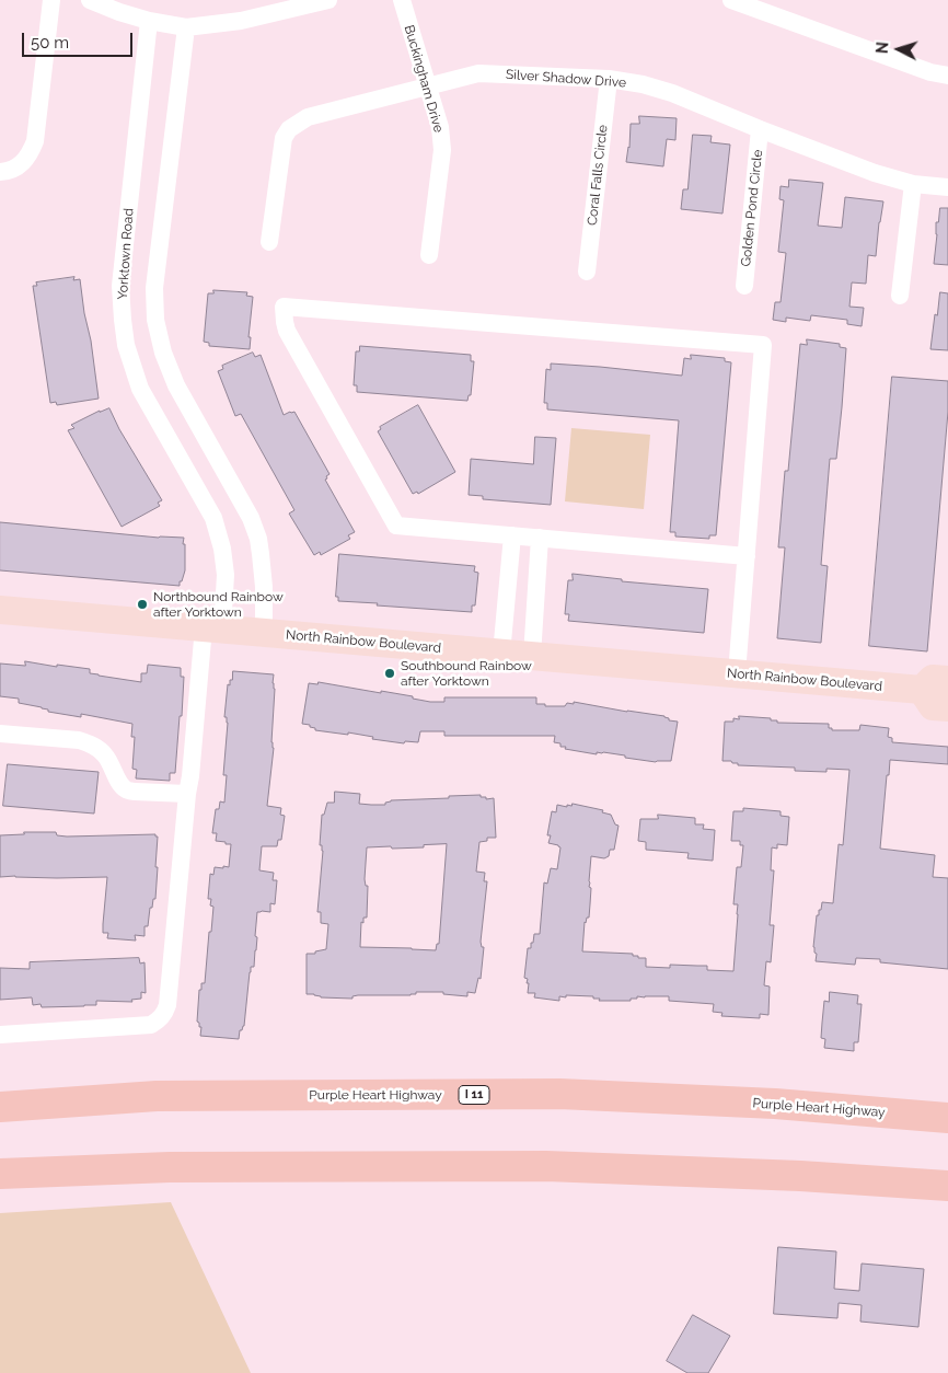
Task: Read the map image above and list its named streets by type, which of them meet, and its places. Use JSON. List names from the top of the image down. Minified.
{"streets":{"highway":["Purple Heart Highway","I 11"],"main road":["North Rainbow Boulevard"],"street":["Buckingham Drive","Silver Shadow Drive","Coral Falls Circle","Golden Pond Circle","Yorktown Road"]},"crossings":[["Buckingham Drive","Silver Shadow Drive"],["Silver Shadow Drive","Coral Falls Circle"],["Silver Shadow Drive","Golden Pond Circle"],["Yorktown Road","North Rainbow Boulevard"]],"places":["Northbound Rainbow after Yorktown","Southbound Rainbow after Yorktown"],"scale_bar":"50 m","north":"left"}
